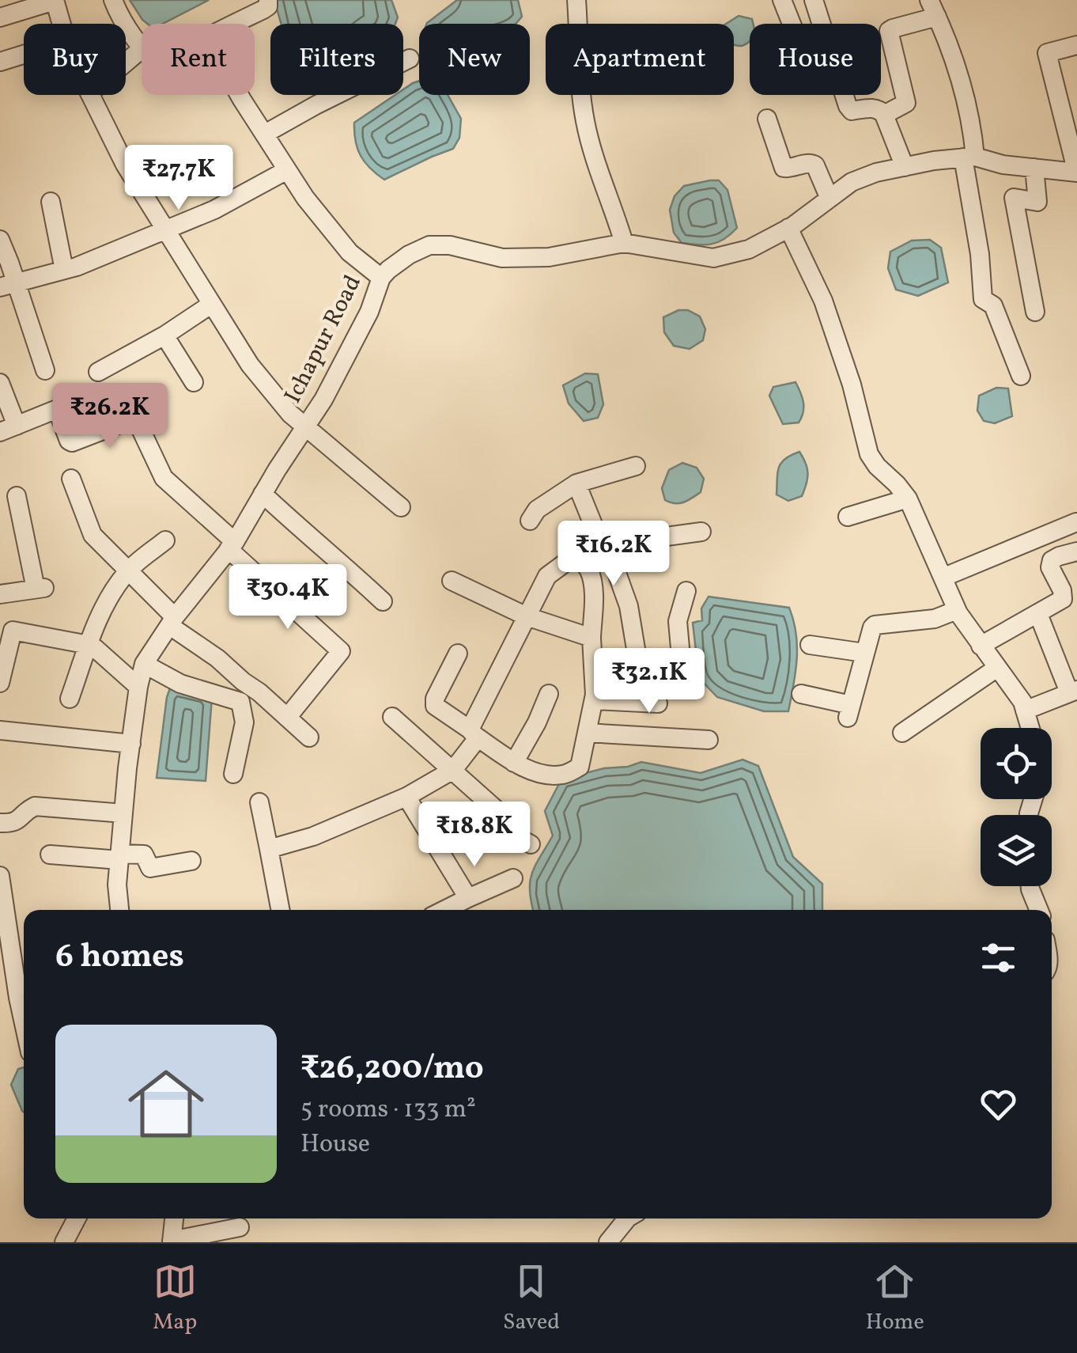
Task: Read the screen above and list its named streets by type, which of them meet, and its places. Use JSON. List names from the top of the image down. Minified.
{"streets":{"street":["Ichapur Road"]},"page":{"chip":["Buy","Rent","Filters","New","Apartment","House"],"price":["₹27.7K","₹26.2K","₹16.2K","₹30.4K","₹32.1K","₹18.8K"],"heading":"6 homes","list":[{"name":"₹26,200/mo","note":"5 rooms · 133 m² · House"}],"tabs":["Map","Saved","Home"]}}
